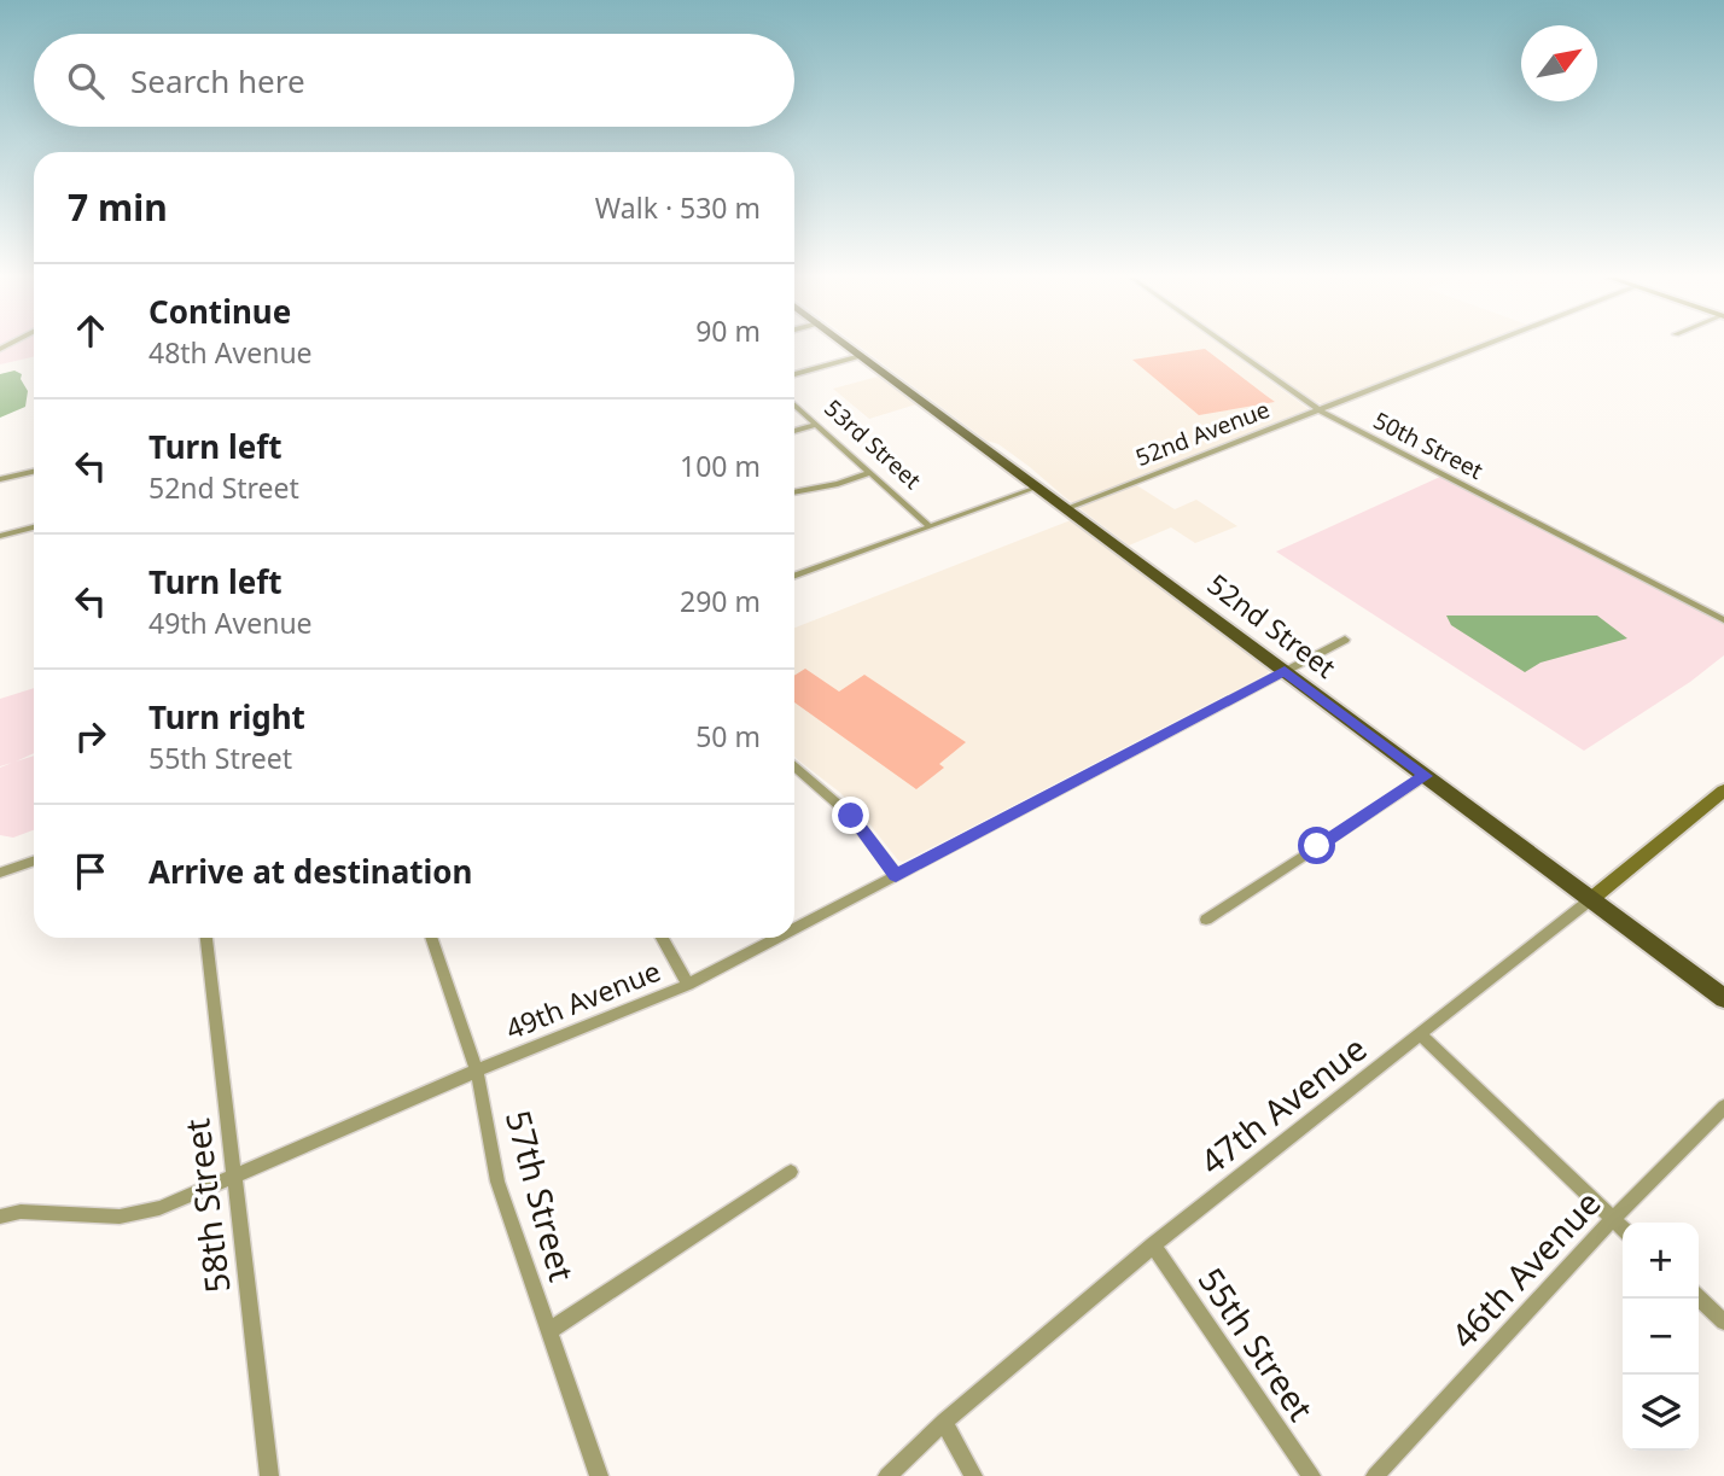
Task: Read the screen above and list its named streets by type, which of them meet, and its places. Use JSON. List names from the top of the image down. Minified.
{"streets":{"main road":["52nd Street"],"street":["52nd Avenue","53rd Street","50th Street","49th Avenue","47th Avenue","57th Street","58th Street","46th Avenue","55th Street"]},"crossings":[["52nd Avenue","50th Street"],["52nd Avenue","52nd Street"],["52nd Street","49th Avenue"],["52nd Street","47th Avenue"],["49th Avenue","57th Street"],["49th Avenue","58th Street"],["47th Avenue","55th Street"]],"north":"top right","page":{"search":"Search here","heading":["7 min","Walk · 530 m"],"list":[["Continue","48th Avenue","90 m"],["Turn left","52nd Street","100 m"],["Turn left","49th Avenue","290 m"],["Turn right","55th Street","50 m"],"Arrive at destination"],"map_buttons":["+","−"]}}
